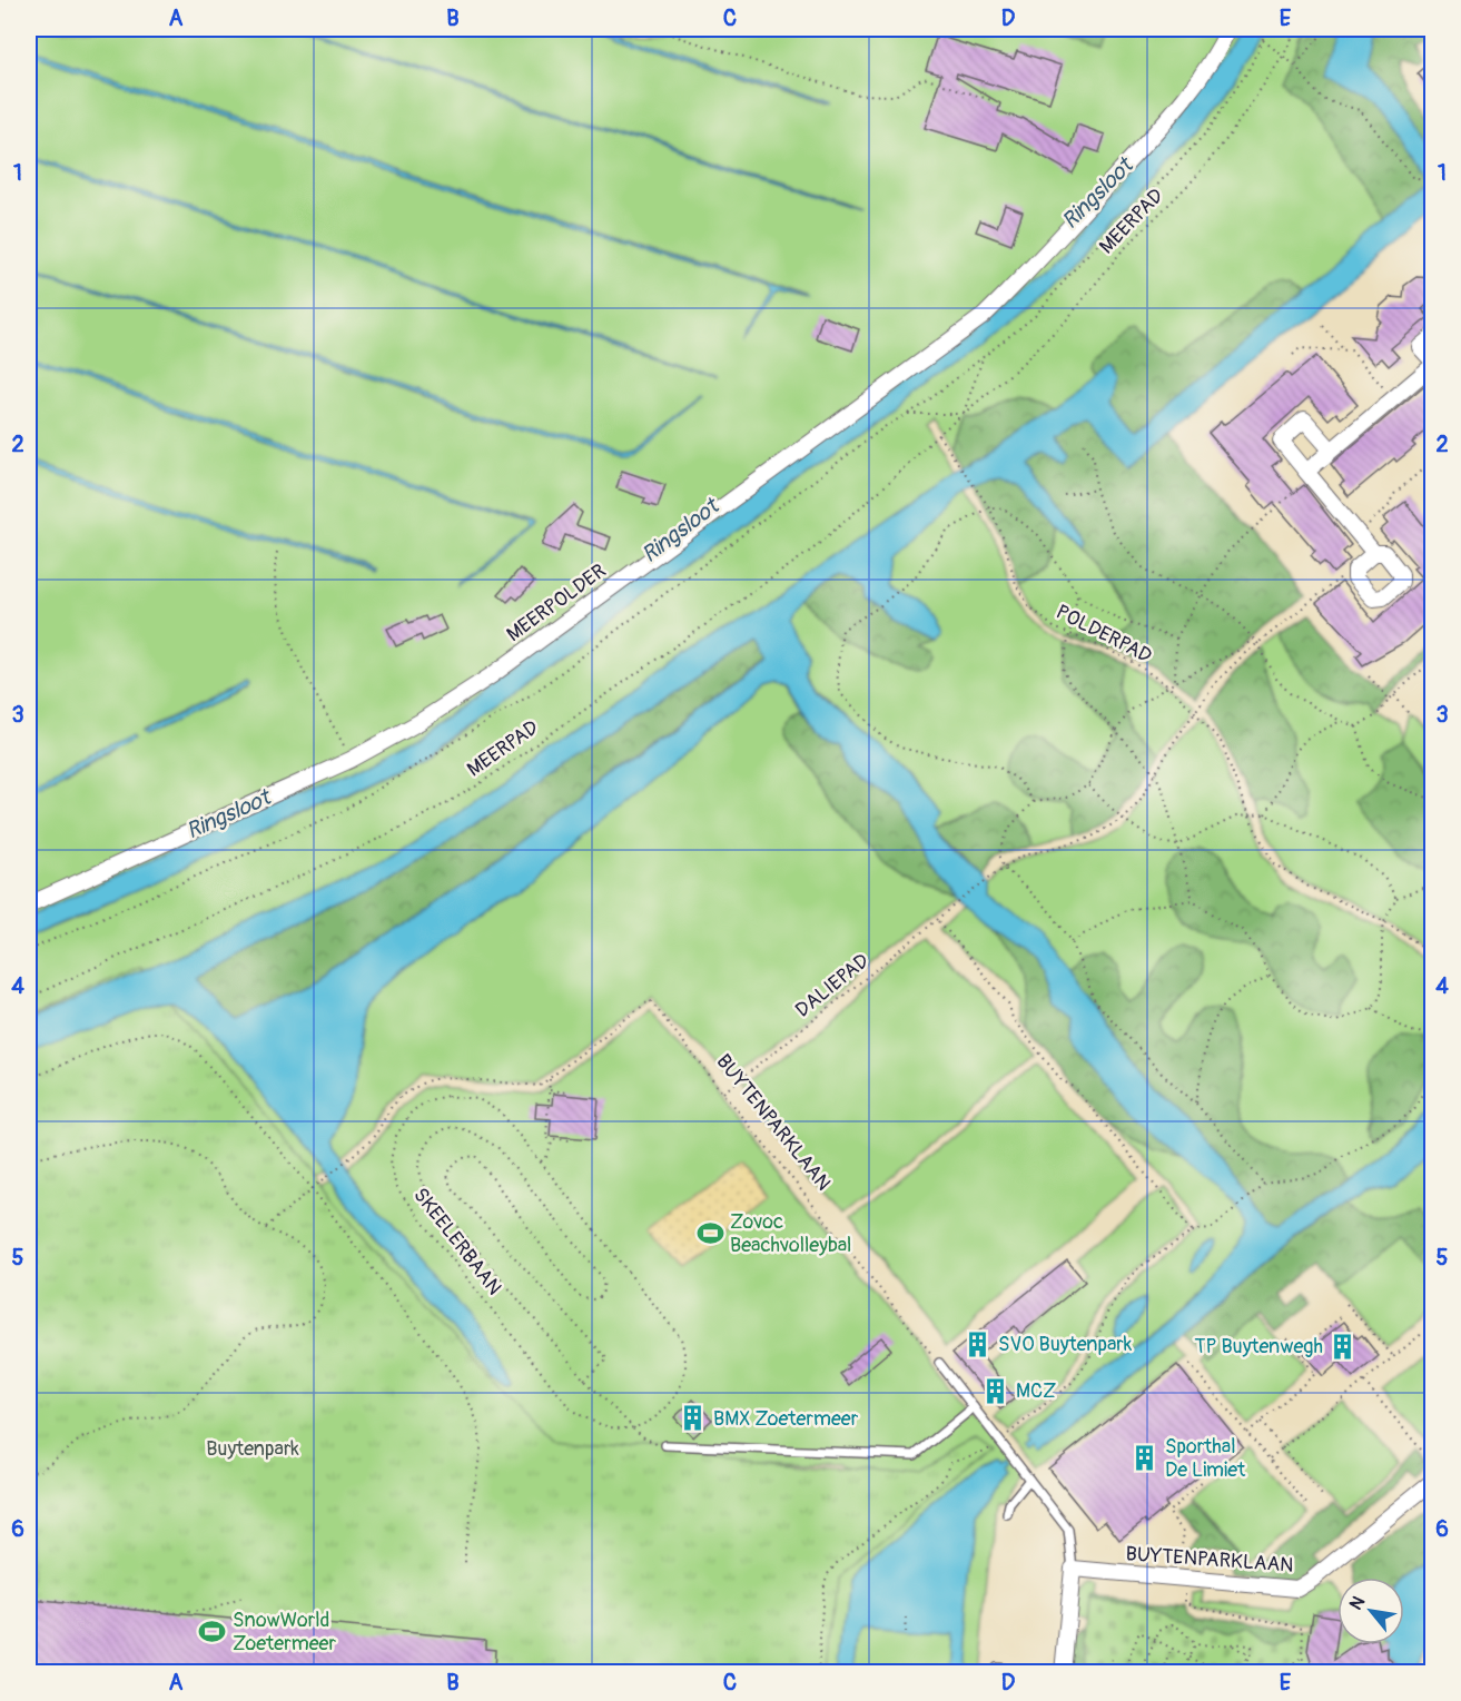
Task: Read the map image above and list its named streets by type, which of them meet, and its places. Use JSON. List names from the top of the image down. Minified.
{"streets":{"street":["MEERPOLDER","BUYTENPARKLAAN"],"path":["MEERPAD","POLDERPAD","DALIEPAD","SKEELERBAAN"]},"crossings":[["MEERPAD","POLDERPAD"],["POLDERPAD","DALIEPAD"],["DALIEPAD","BUYTENPARKLAAN"]],"water":["Ringsloot"],"parks":["Buytenpark"],"places":{"sports":["Zovoc Beachvolleybal","SnowWorld Zoetermeer"],"building":["SVO Buytenpark","TP Buytenwegh","MCZ","BMX Zoetermeer","Sporthal De Limiet"]},"north":"top left","grid":{"columns":["A","B","C","D","E"],"rows":["1","2","3","4","5","6"]}}
